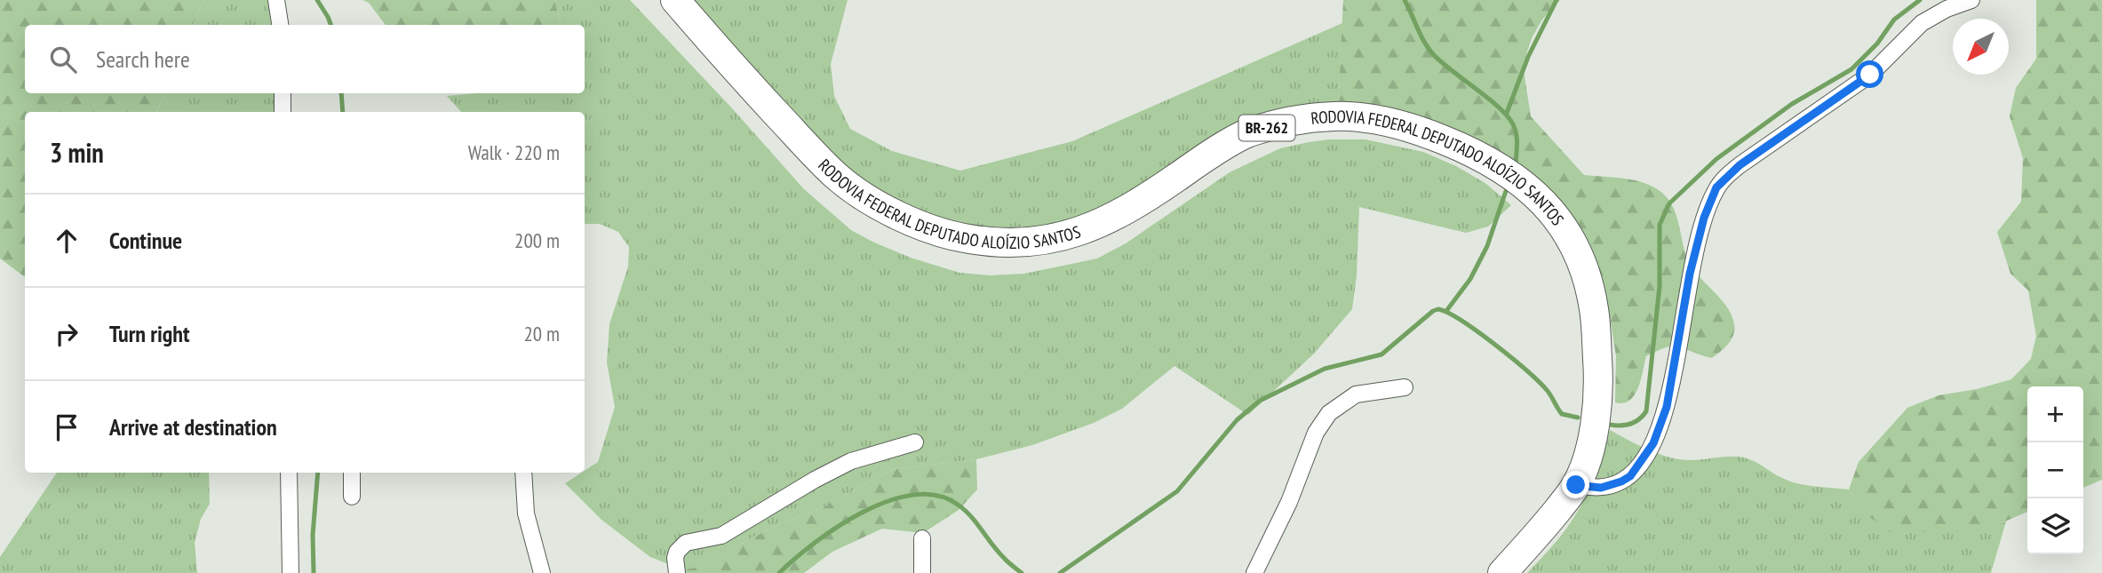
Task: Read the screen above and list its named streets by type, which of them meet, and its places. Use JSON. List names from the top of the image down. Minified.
{"streets":{"highway":["BR-262","RODOVIA FEDERAL DEPUTADO ALOÍZIO SANTOS"]},"north":"bottom left","page":{"search":"Search here","heading":["3 min","Walk · 220 m"],"list":[["Continue","200 m"],["Turn right","20 m"],"Arrive at destination"],"map_buttons":["+","−"]}}
